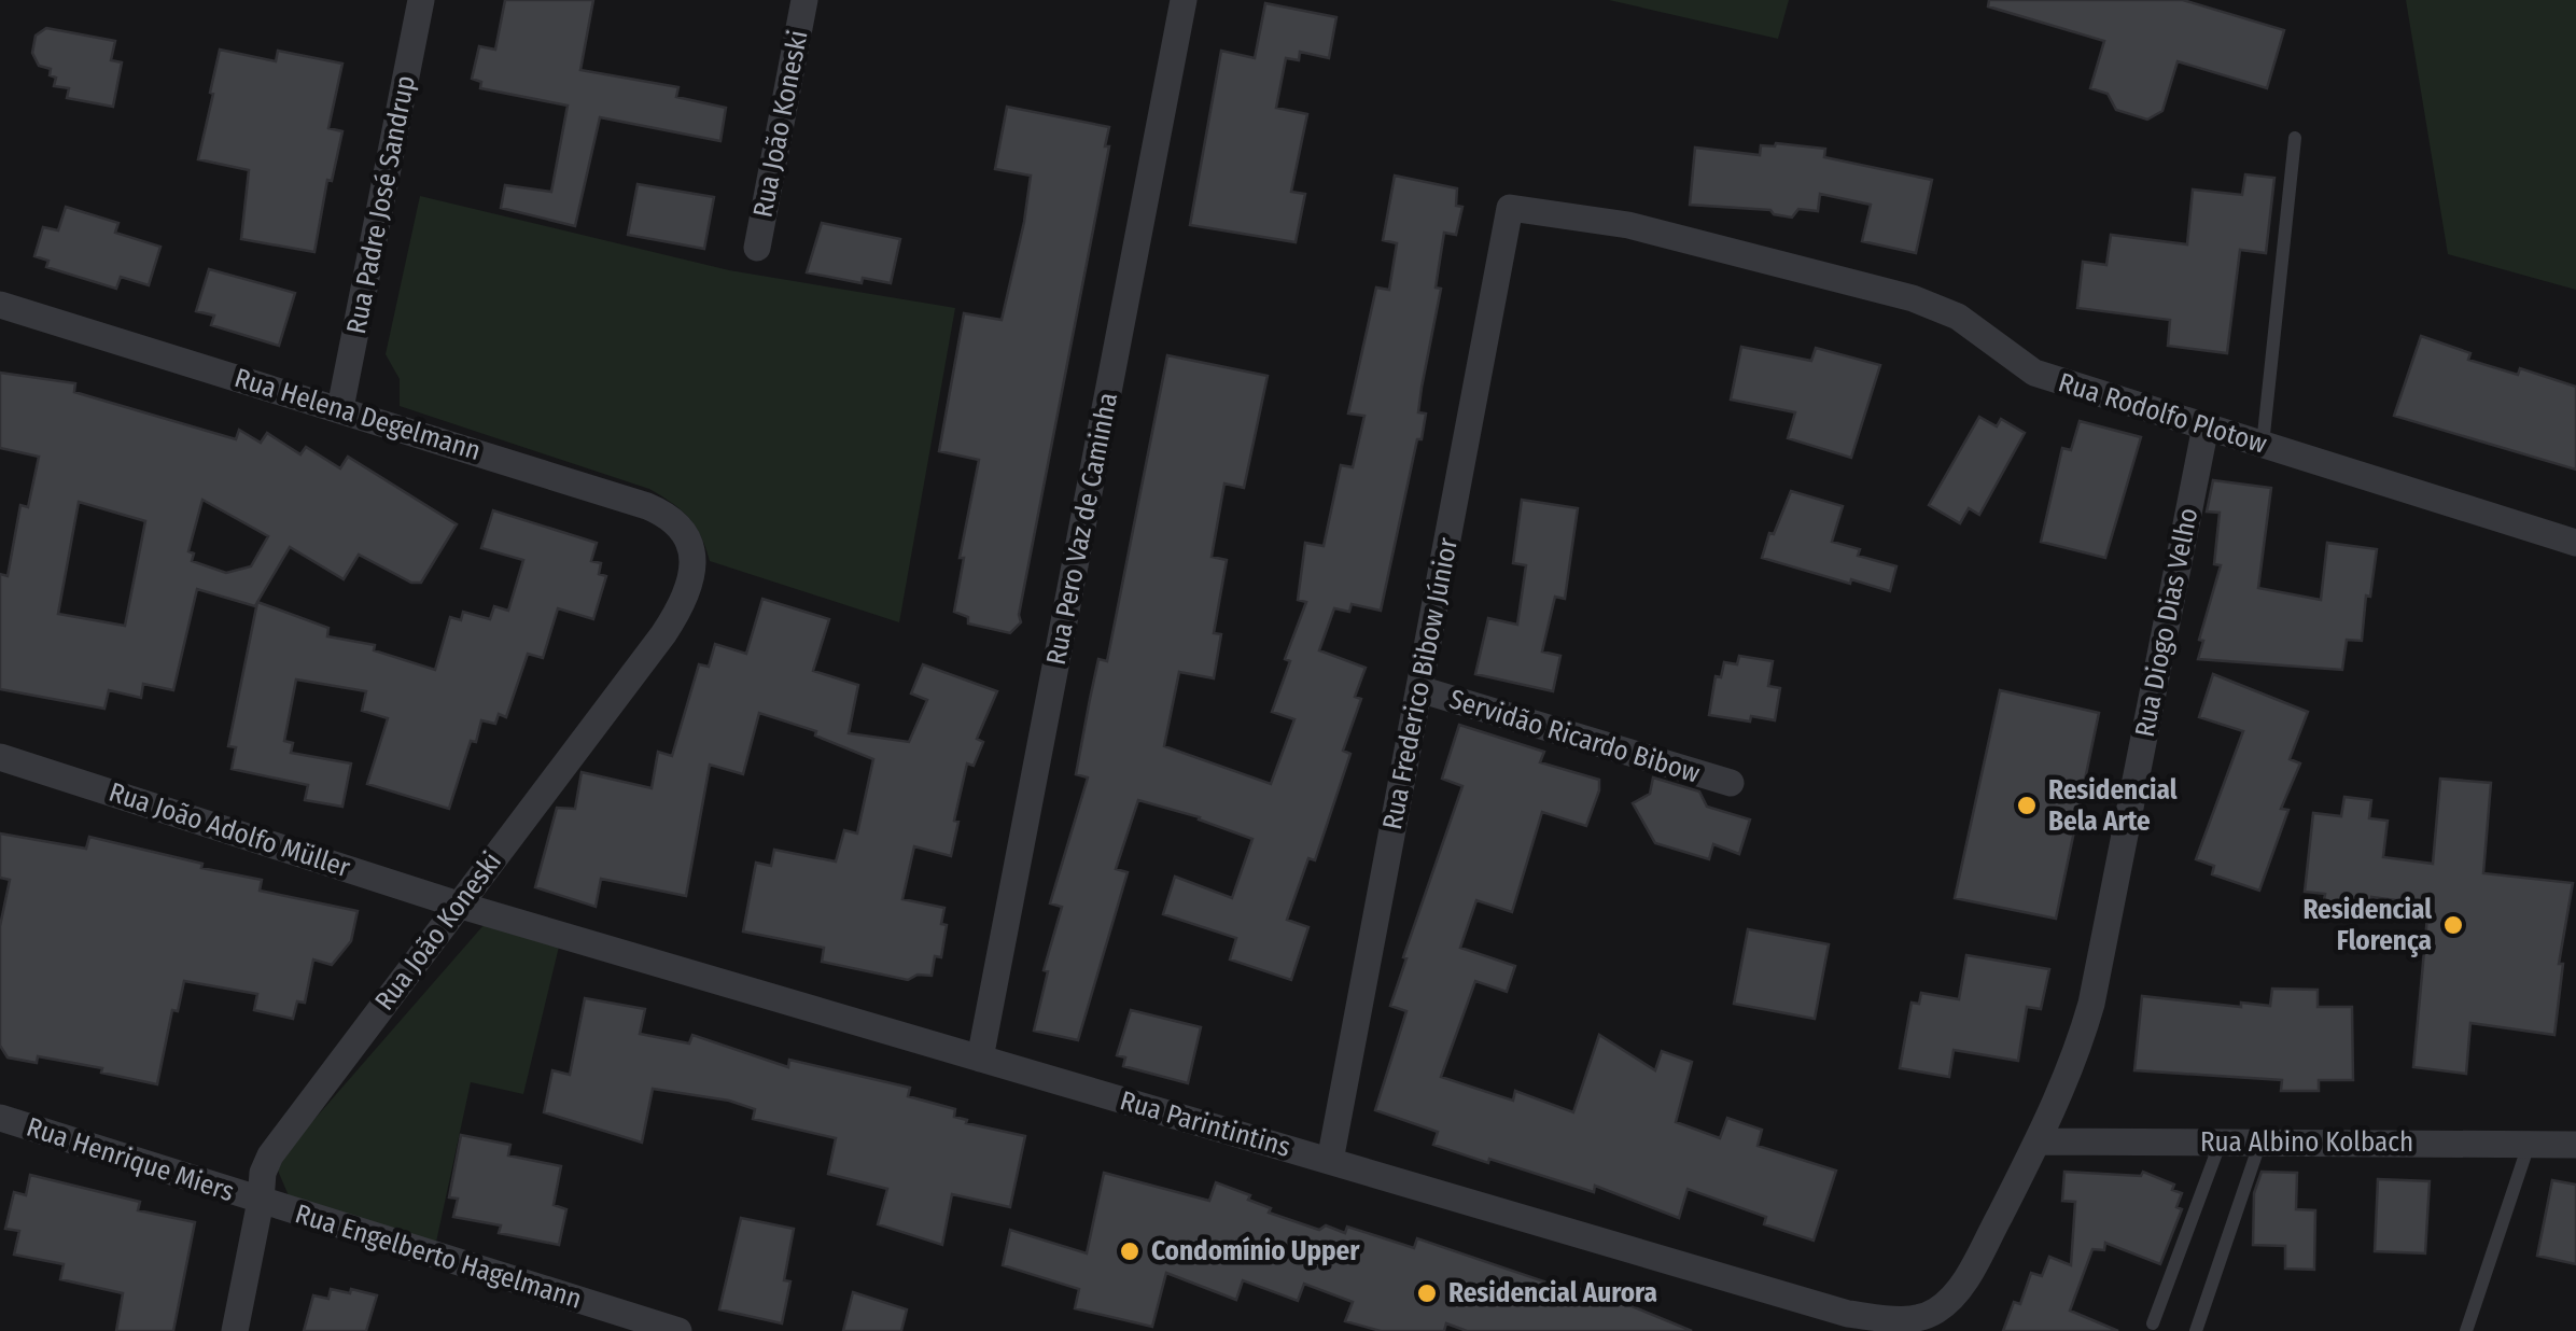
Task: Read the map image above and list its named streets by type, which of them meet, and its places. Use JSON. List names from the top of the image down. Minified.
{"streets":{"street":["Rua João Koneski","Rua Padre José Sandrup","Rua Rodolfo Plotow","Rua Helena Degelmann","Rua Pero Vaz de Caminha","Rua Diogo Dias Velho","Rua Frederico Bibow Júnior","Servidão Ricardo Bibow","Rua João Adolfo Müller","Rua Parintintins","Rua Albino Kolbach","Rua Henrique Miers","Rua Engelberto Hagelmann"]},"crossings":[["Rua João Koneski","Rua Helena Degelmann"],["Rua João Koneski","Rua João Adolfo Müller"],["Rua João Koneski","Rua Parintintins"],["Rua João Koneski","Rua Henrique Miers"],["Rua João Koneski","Rua Engelberto Hagelmann"],["Rua Padre José Sandrup","Rua Helena Degelmann"],["Rua Rodolfo Plotow","Rua Diogo Dias Velho"],["Rua Rodolfo Plotow","Rua Frederico Bibow Júnior"],["Rua Pero Vaz de Caminha","Rua Parintintins"],["Rua Diogo Dias Velho","Rua Parintintins"],["Rua Diogo Dias Velho","Rua Albino Kolbach"],["Rua Frederico Bibow Júnior","Servidão Ricardo Bibow"],["Rua Frederico Bibow Júnior","Rua Parintintins"],["Rua João Adolfo Müller","Rua Parintintins"],["Rua Henrique Miers","Rua Engelberto Hagelmann"]],"places":["Residencial Bela Arte","Residencial Florença","Condomínio Upper","Residencial Aurora"]}
